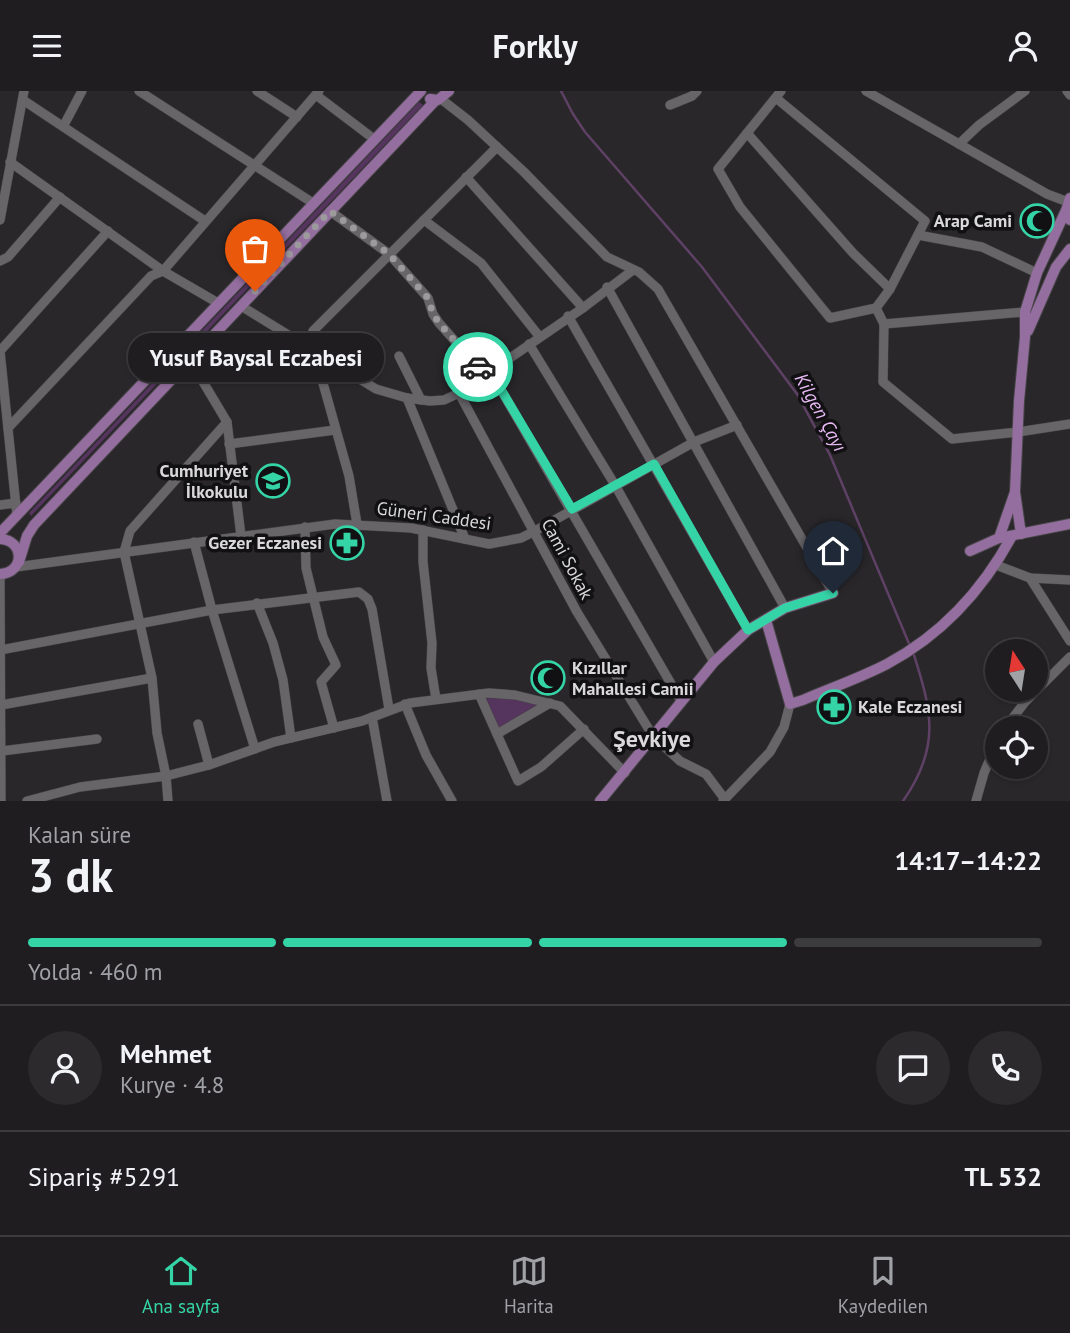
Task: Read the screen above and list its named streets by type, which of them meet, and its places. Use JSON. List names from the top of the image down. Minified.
{"streets":{"main road":["Güneri Caddesi"],"street":["Cami Sokak"]},"crossings":[["Güneri Caddesi","Cami Sokak"]],"districts":["Şevkiye"],"water":["Kilgen Çayı"],"places":{"mosque":["Arap Cami","Kızıllar Mahallesi Camii"],"other":["Yusuf Baysal Eczabesi"],"school or university":["Cumhuriyet İlkokulu"],"pharmacy":["Gezer Eczanesi","Kale Eczanesi"]},"north":"top","page":{"header":"Forkly","bubble":"Yusuf Baysal Eczabesi","heading":["3 dk","Kalan süre","14:17–14:22"],"panel":["Mehmet","Kurye · 4.8","Sipariş #5291","TL 532"],"bar":"Yolda · 460 m","tabs":["Ana sayfa","Harita","Kaydedilen"]}}
